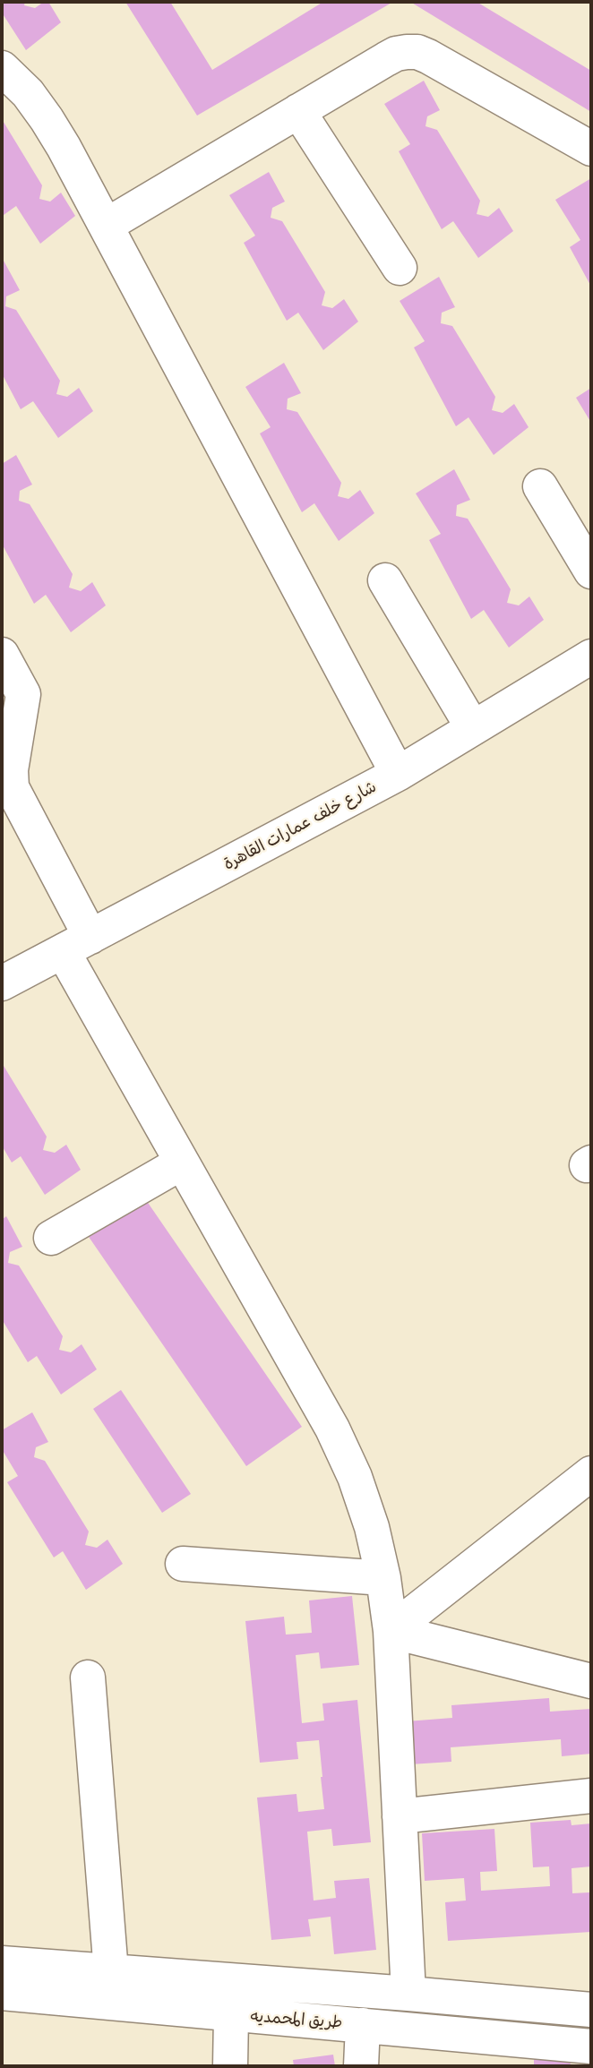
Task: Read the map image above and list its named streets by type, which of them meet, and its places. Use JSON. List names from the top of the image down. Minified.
{"streets":{"street":["شارع خلف عمارات القاهرة","طريق المحمديه"]}}
